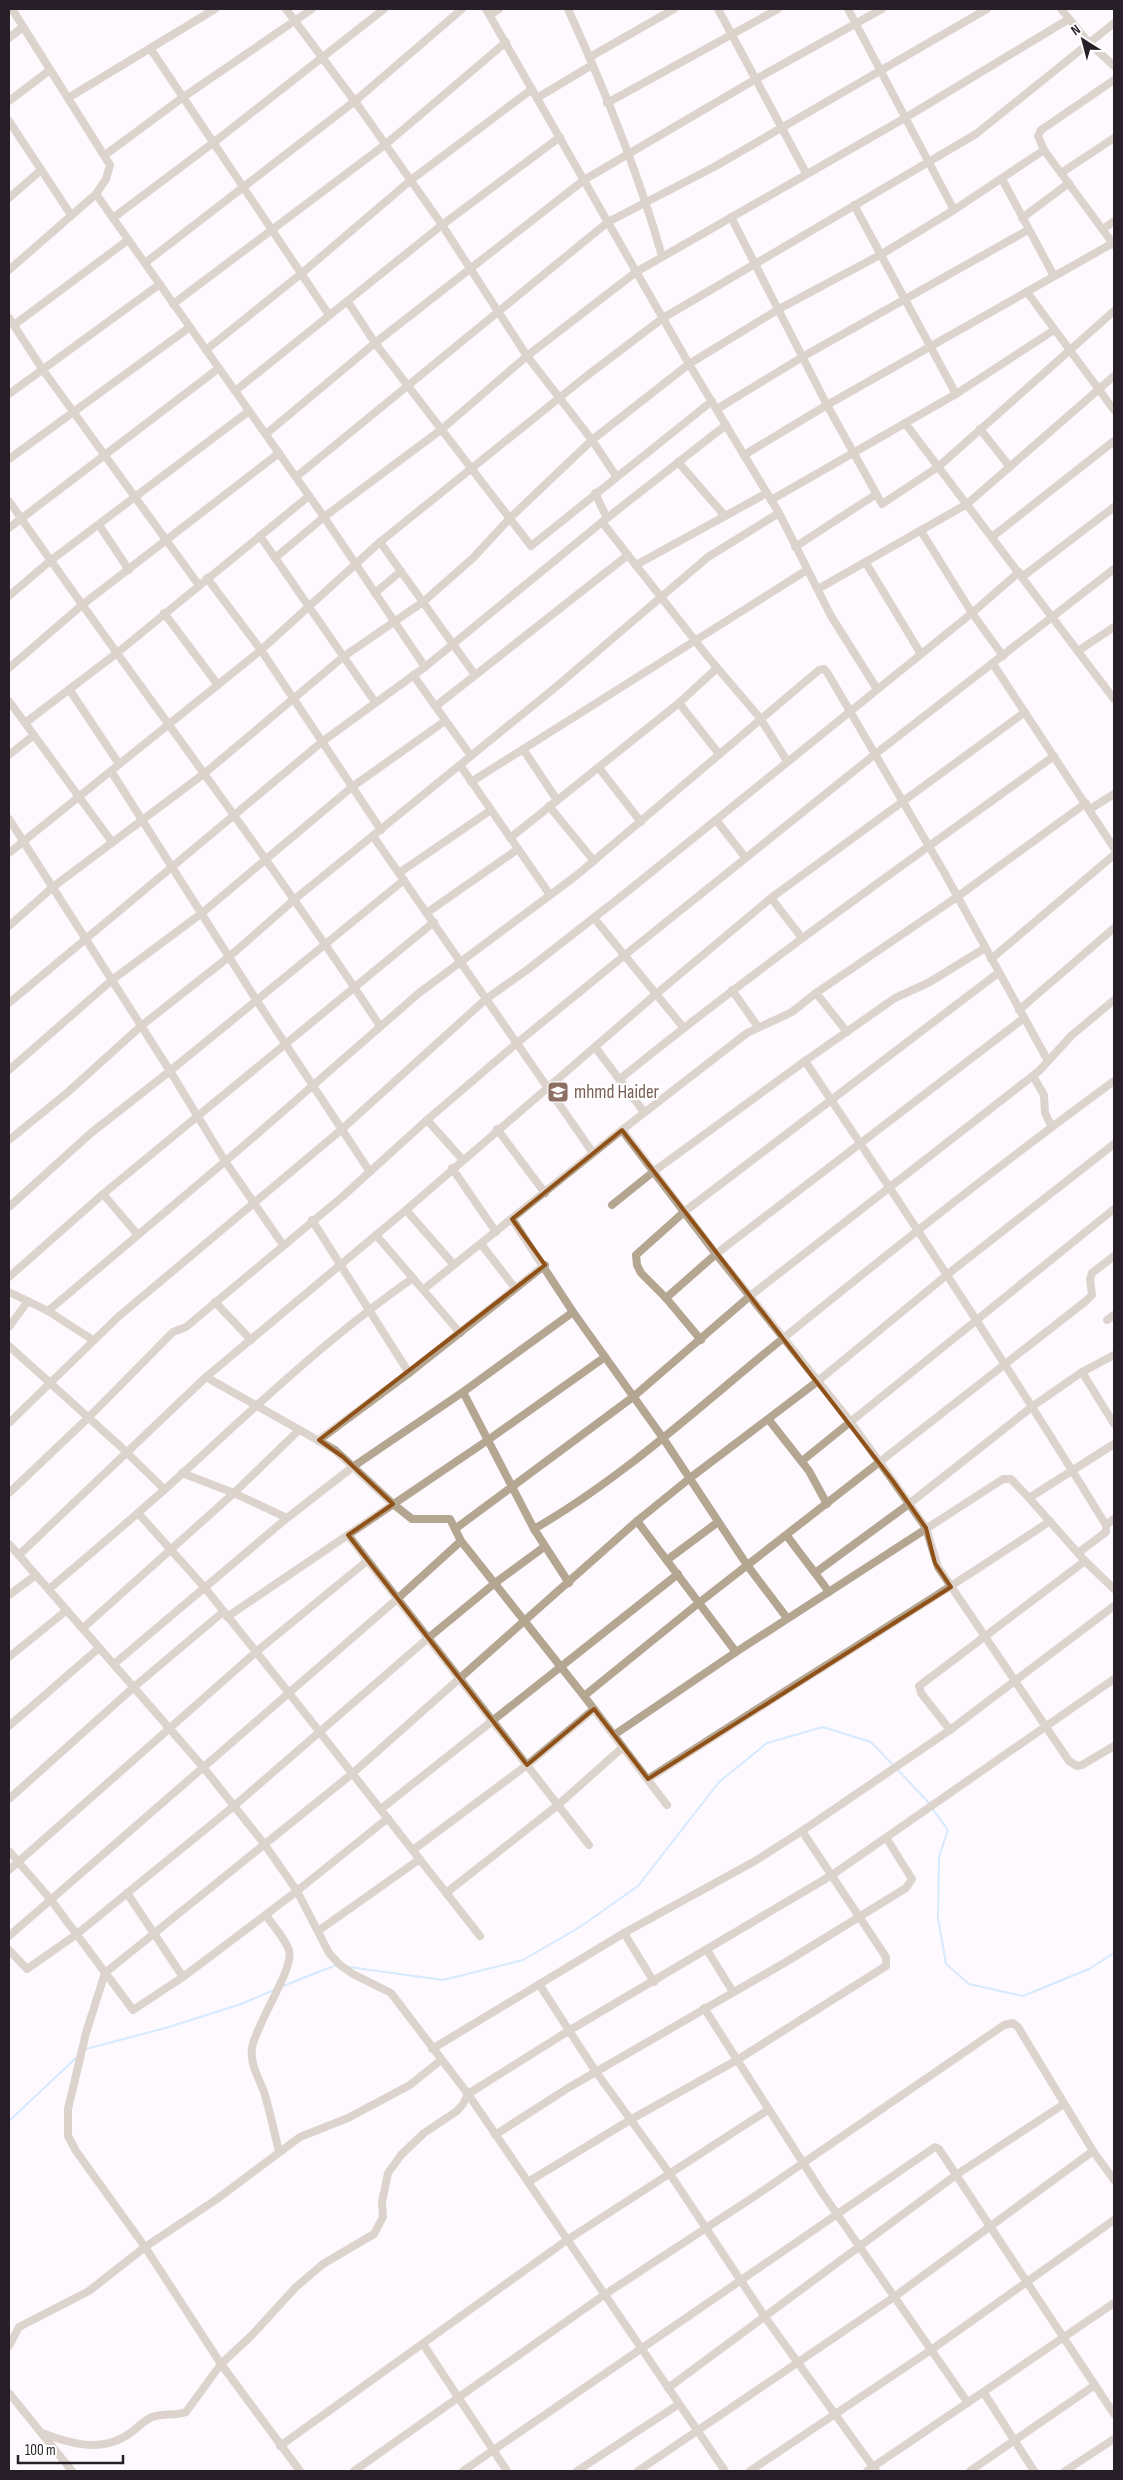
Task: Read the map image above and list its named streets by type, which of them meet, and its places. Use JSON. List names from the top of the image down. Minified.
{"places":{"school or university":["mhmd Haider"]},"scale_bar":"100 m","north":"top left"}
